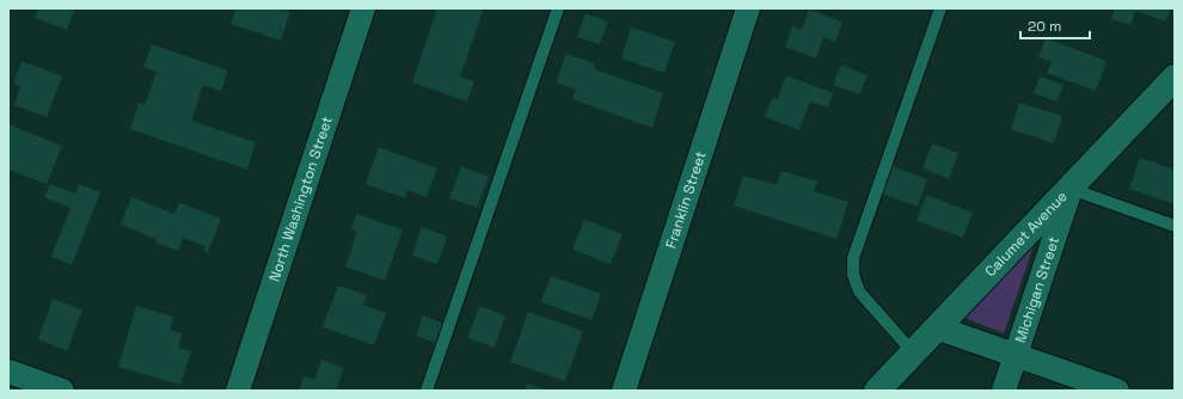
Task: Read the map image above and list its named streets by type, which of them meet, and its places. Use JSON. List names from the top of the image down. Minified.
{"streets":{"main road":["Calumet Avenue"],"street":["North Washington Street","Franklin Street","Michigan Street"]},"crossings":[["Calumet Avenue","Michigan Street"]],"scale_bar":"20 m"}
